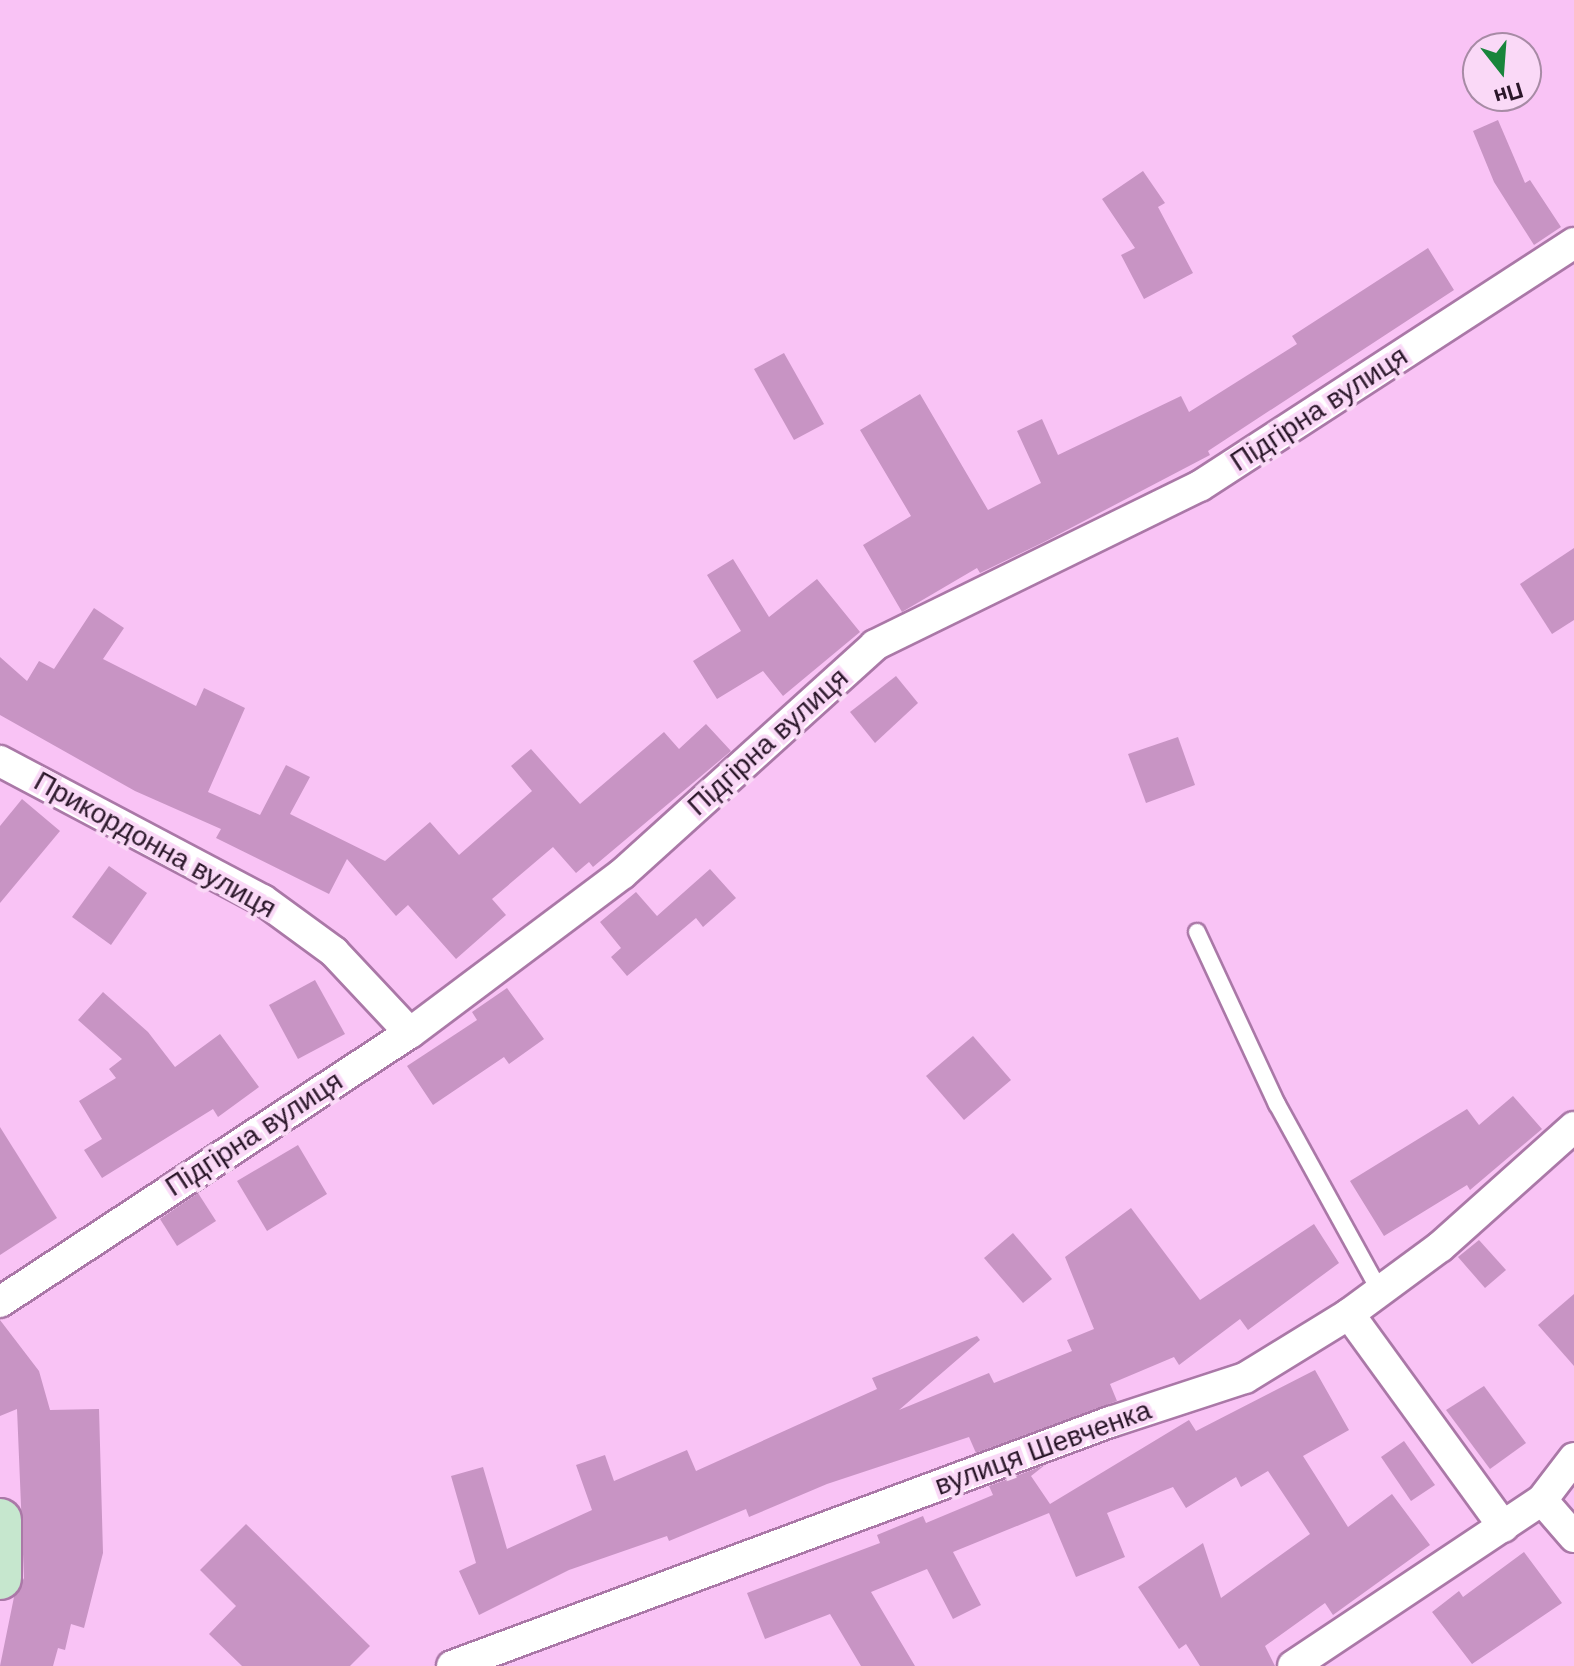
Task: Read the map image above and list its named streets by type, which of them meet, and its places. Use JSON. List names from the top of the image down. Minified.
{"streets":{"street":["Підгірна вулиця","Прикордонна вулиця","вулиця Шевченка"]},"crossings":[["Підгірна вулиця","Прикордонна вулиця"]],"north":"bottom"}
